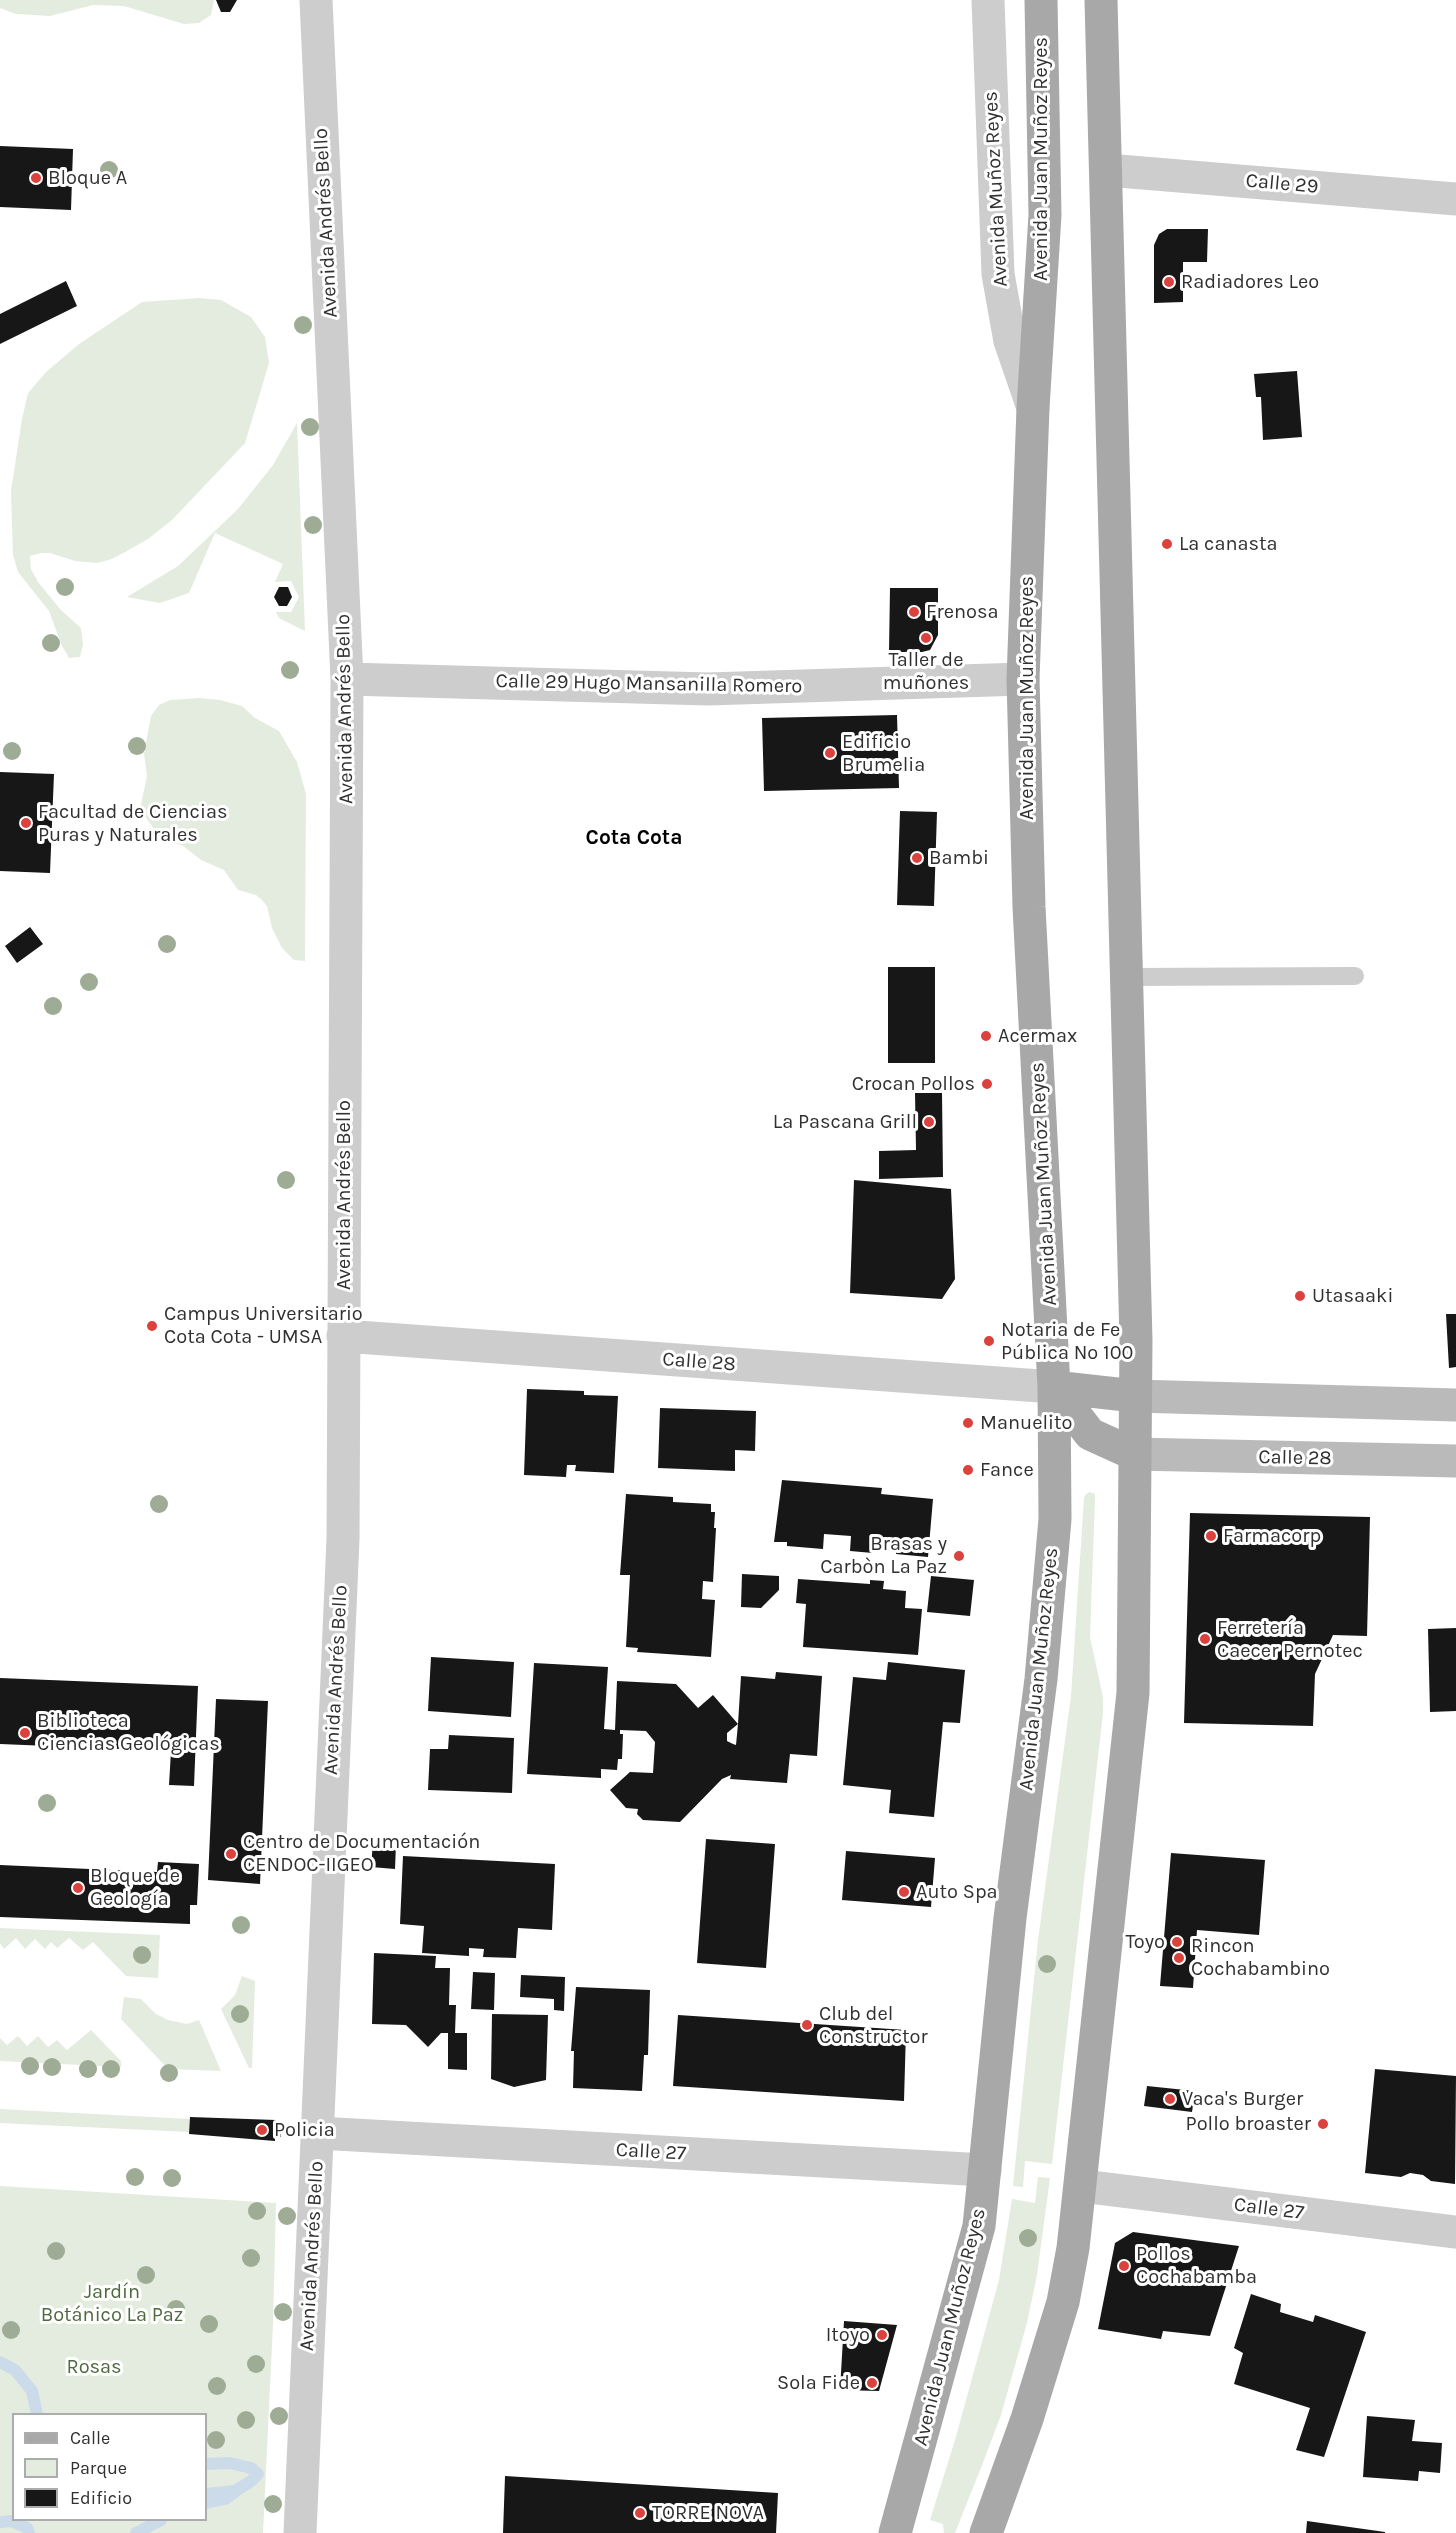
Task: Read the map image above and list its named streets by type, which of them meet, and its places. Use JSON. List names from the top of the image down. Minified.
{"streets":{"main road":["Avenida Juan Muñoz Reyes","Calle 28"],"street":["Calle 29","Avenida Muñoz Reyes","Avenida Andrés Bello","Calle 29 Hugo Mansanilla Romero","Calle 27"]},"crossings":[["Avenida Juan Muñoz Reyes","Avenida Muñoz Reyes"],["Avenida Juan Muñoz Reyes","Calle 29 Hugo Mansanilla Romero"],["Avenida Juan Muñoz Reyes","Calle 28"],["Avenida Juan Muñoz Reyes","Calle 27"],["Avenida Andrés Bello","Calle 29 Hugo Mansanilla Romero"],["Avenida Andrés Bello","Calle 28"],["Avenida Andrés Bello","Calle 27"]],"districts":["Cota Cota"],"parks":["Jardín Botánico La Paz","Rosas"],"places":["Bloque A","Radiadores Leo","La canasta","Frenosa","Taller de muñones","Edificio Brumelia","Facultad de Ciencias Puras y Naturales","Bambi","Acermax","Crocan Pollos","La Pascana Grill","Utasaaki","Campus Universitario Cota Cota - UMSA","Notaria de Fe Pública No 100","Manuelito","Fance","Farmacorp","Brasas y Carbòn La Paz","Ferretería Caecer Pernotec","Biblioteca Ciencias Geológicas","Centro de Documentación CENDOC-IIGEO","Bloque de Geología","Auto Spa","Toyo","Rincon Cochabambino","Club del Constructor","Vaca's Burger","Pollo broaster","Policia","Pollos Cochabamba","Itoyo","Sola Fide","TORRE NOVA"],"legend":["Calle","Parque","Edificio"]}
